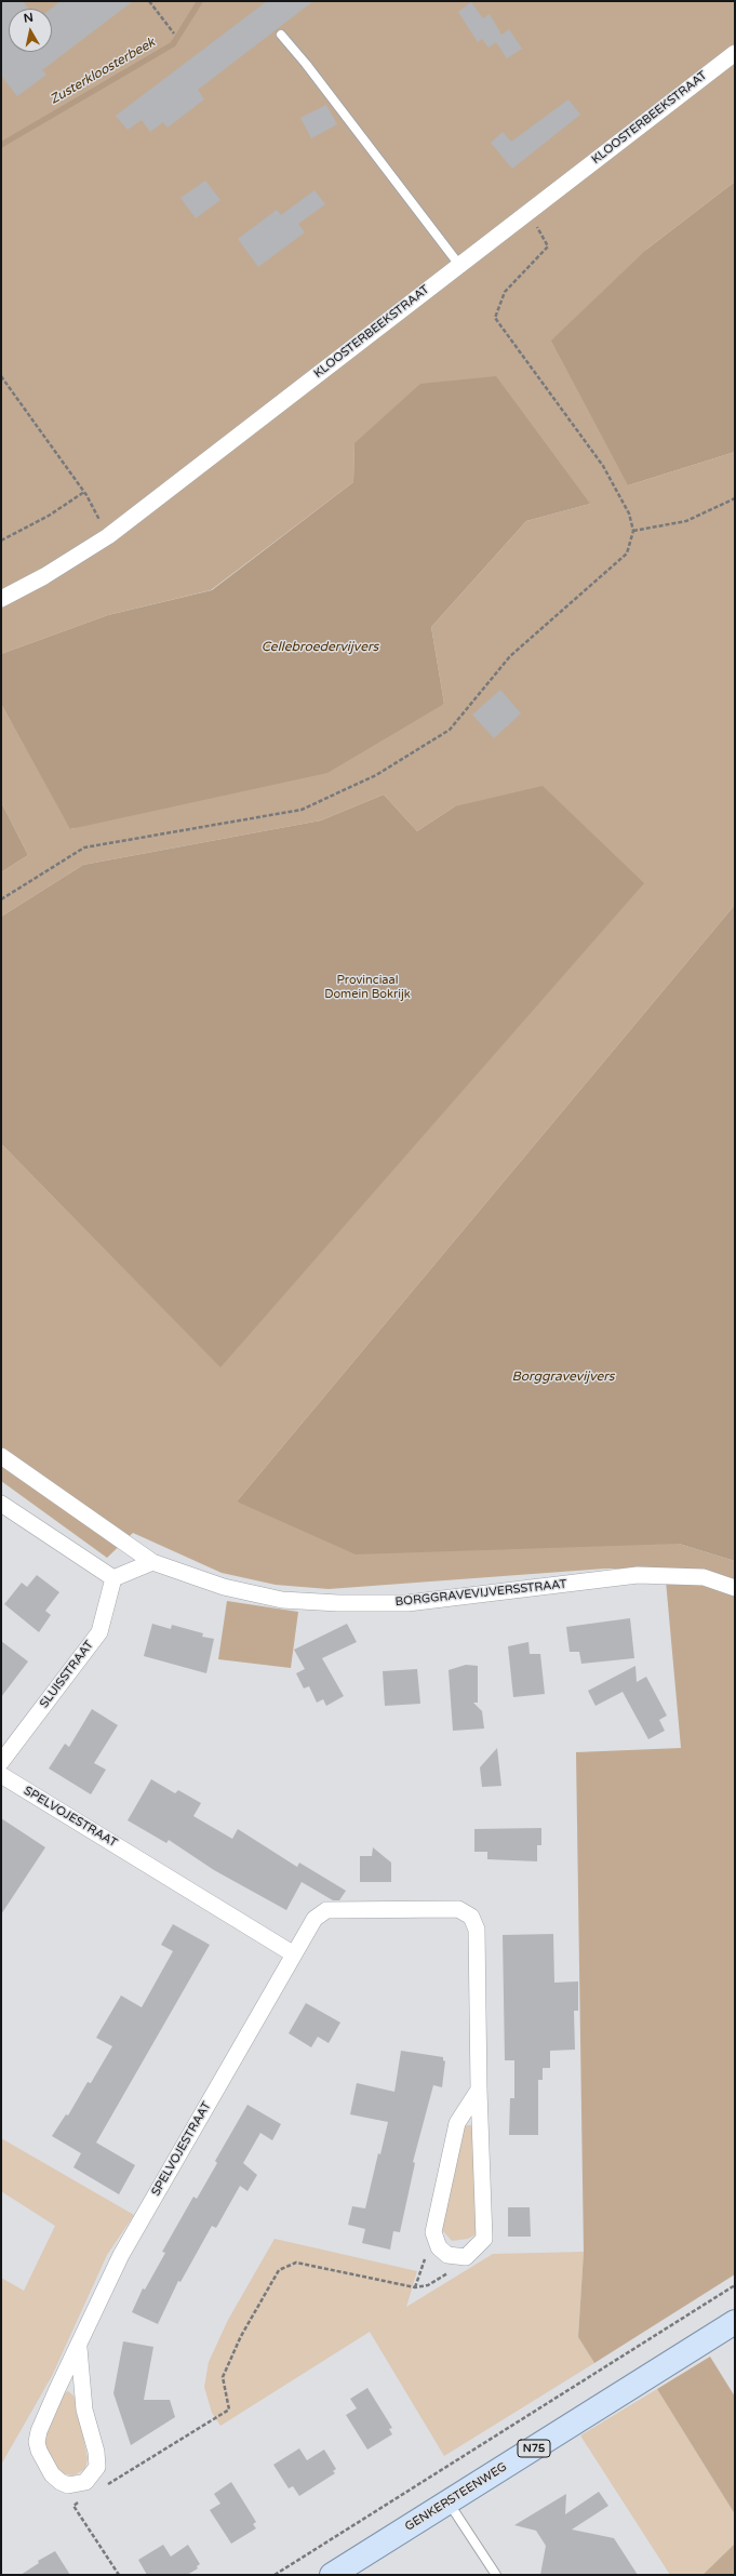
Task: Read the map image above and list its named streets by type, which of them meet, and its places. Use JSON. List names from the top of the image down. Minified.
{"streets":{"main road":["N75","GENKERSTEENWEG"],"street":["KLOOSTERBEEKSTRAAT","BORGGRAVEVIJVERSSTRAAT","SLUISSTRAAT","SPELVOJESTRAAT"]},"water":["Zusterkloosterbeek","Cellebroedervijvers","Borggravevijvers"],"parks":["Provinciaal Domein Bokrijk"],"north":"top"}
